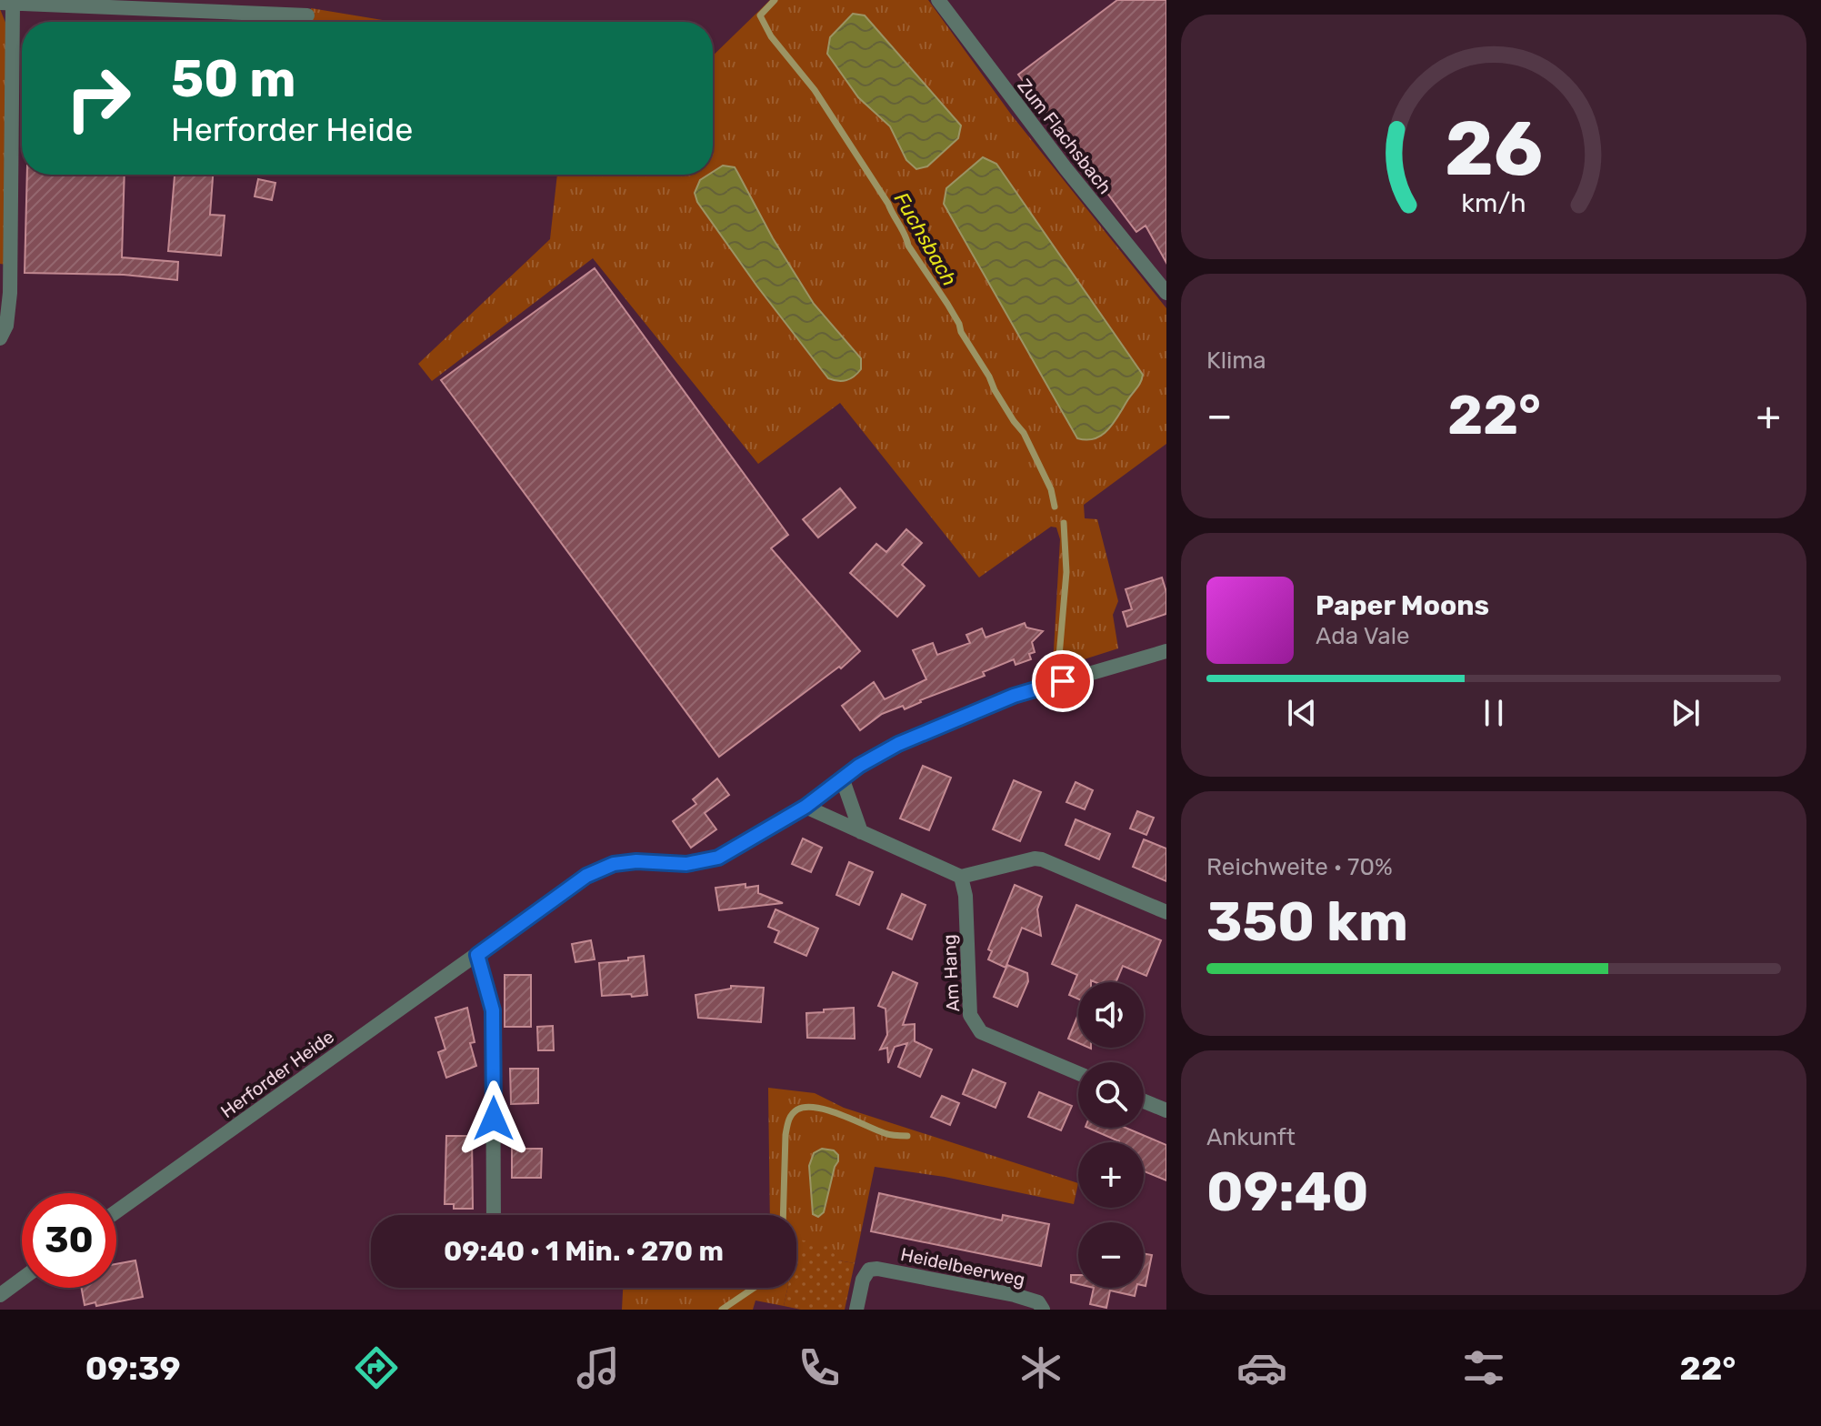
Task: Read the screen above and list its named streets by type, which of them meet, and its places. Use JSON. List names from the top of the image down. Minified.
{"streets":{"street":["Zum Flachsbach","Am Hang","Herforder Heide","Heidelbeerweg"]},"water":["Fuchsbach"],"page":{"turn":["50 m","Herforder Heide"],"tile":["Klima",["Reichweite · 70%","350 km"],["Ankunft","09:40"]],"heat":["−","22°","+"],"song":["Paper Moons","Ada Vale"],"map_buttons":["+","−"],"limit":"30","trip":"09:40 · 1 Min. · 270 m","tabs":["09:39","22°"],"gauge":["26","km/h"]}}
